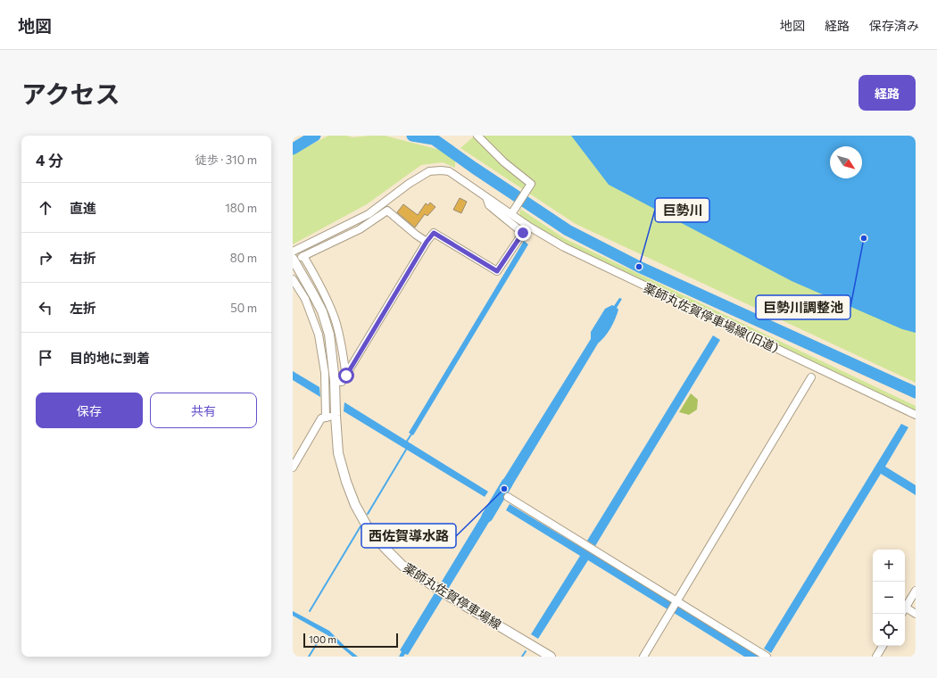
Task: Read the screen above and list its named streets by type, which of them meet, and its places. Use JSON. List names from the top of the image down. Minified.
{"streets":{"main road":["薬師丸佐賀停車場線"],"street":["薬師丸佐賀停車場線(旧道)"]},"places":["巨勢川調整池","巨勢川","西佐賀導水路"],"scale_bar":"100 m","north":"bottom right","page":{"header":"地図","nav":["地図","経路","保存済み"],"title":"アクセス","buttons":["経路",["保存","共有"]],"heading":["4 分","徒歩 · 310 m"],"list":[["直進","180 m"],["右折","80 m"],["左折","50 m"],"目的地に到着"],"map_buttons":["+","−"],"scale":"100 m"}}
